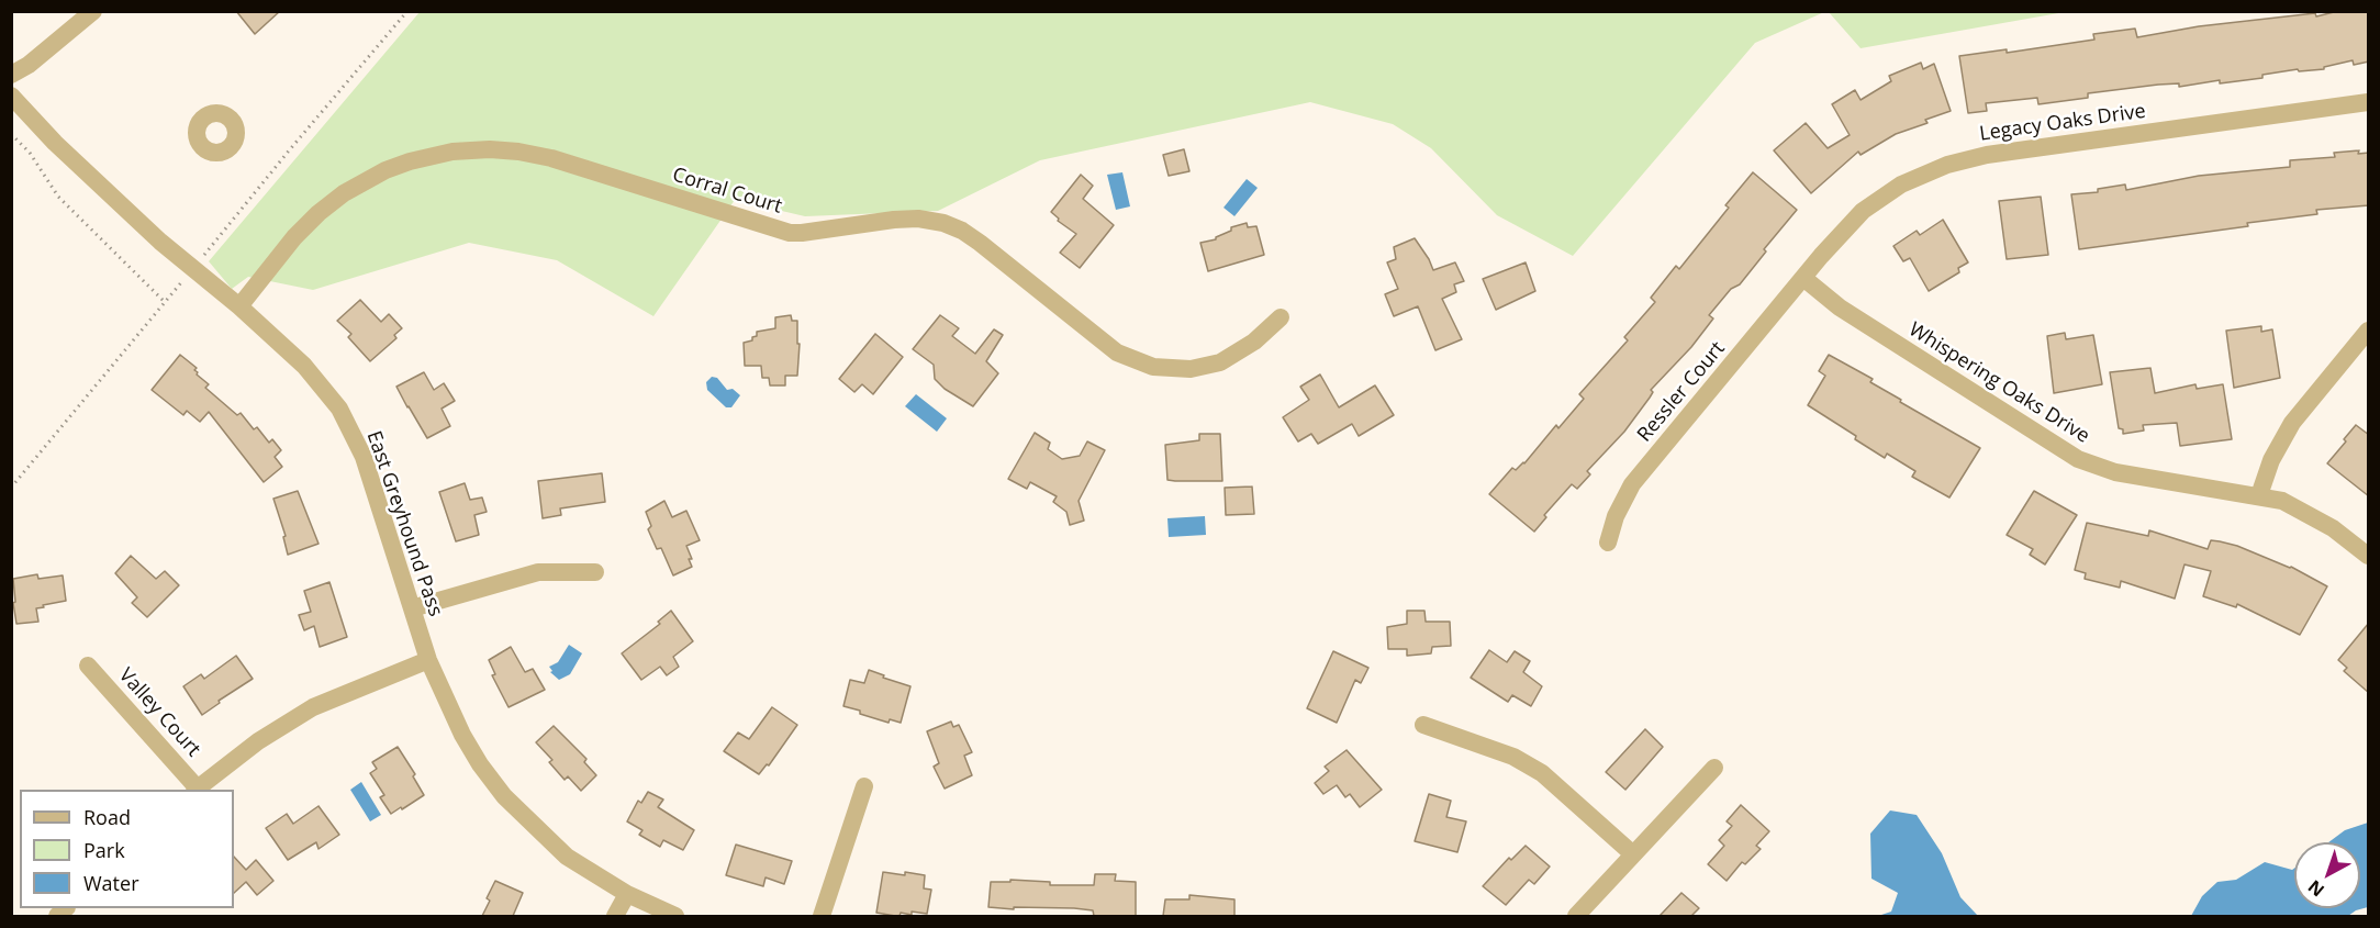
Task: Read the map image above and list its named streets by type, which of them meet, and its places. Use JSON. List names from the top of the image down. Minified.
{"streets":{"street":["Legacy Oaks Drive","Corral Court","Whispering Oaks Drive","Ressler Court","East Greyhound Pass","Valley Court"]},"crossings":[["Legacy Oaks Drive","Whispering Oaks Drive"],["Legacy Oaks Drive","Ressler Court"],["Corral Court","East Greyhound Pass"],["Whispering Oaks Drive","Ressler Court"]],"legend":["Road","Park","Water"],"north":"bottom left"}
